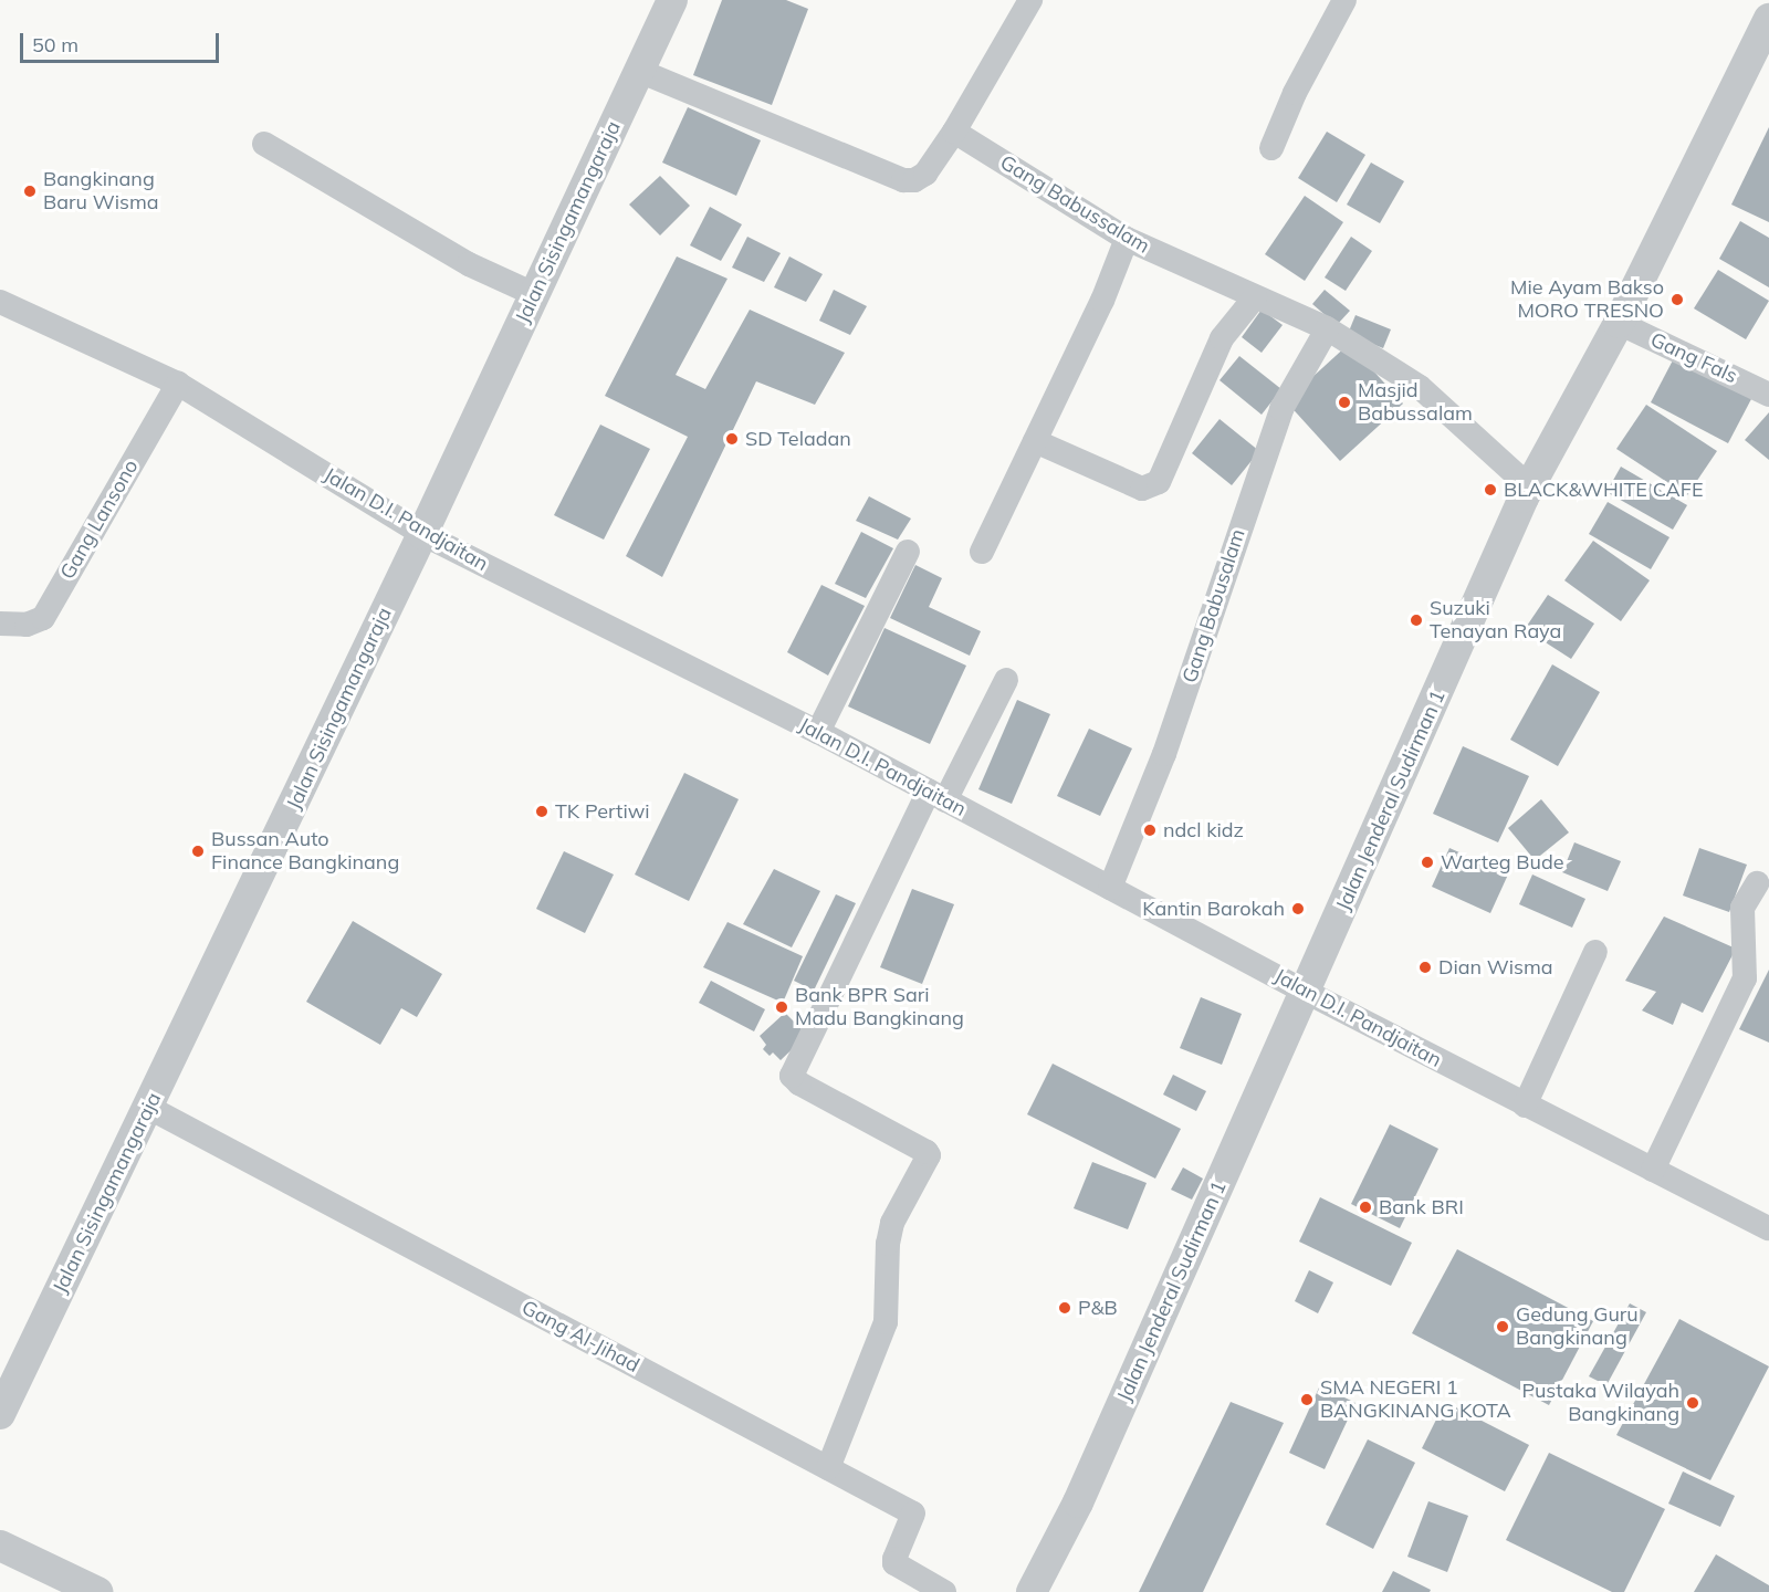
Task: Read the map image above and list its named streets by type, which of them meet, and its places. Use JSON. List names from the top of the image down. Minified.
{"streets":{"street":["Gang Babussalam","Jalan Sisingamangaraja","Gang Fals","Gang Lansono","Jalan D.I. Pandjaitan","Gang Babusalam","Jalan Jenderal Sudirman 1","Gang Al-Jihad"]},"crossings":[["Gang Babussalam","Gang Babusalam"],["Gang Babussalam","Jalan Jenderal Sudirman 1"],["Jalan Sisingamangaraja","Jalan D.I. Pandjaitan"],["Jalan Sisingamangaraja","Gang Al-Jihad"],["Gang Fals","Jalan Jenderal Sudirman 1"],["Gang Lansono","Jalan D.I. Pandjaitan"],["Jalan D.I. Pandjaitan","Gang Babusalam"],["Jalan D.I. Pandjaitan","Jalan Jenderal Sudirman 1"]],"places":["Bangkinang Baru Wisma","Mie Ayam Bakso MORO TRESNO","Masjid Babussalam","SD Teladan","BLACK&WHITE CAFE","Suzuki Tenayan Raya","TK Pertiwi","ndcl kidz","Bussan Auto Finance Bangkinang","Warteg Bude","Kantin Barokah","Dian Wisma","Bank BPR Sari Madu Bangkinang","Bank BRI","P&B","Gedung Guru Bangkinang","SMA NEGERI 1 BANGKINANG KOTA","Pustaka Wilayah Bangkinang"],"scale_bar":"50 m"}
